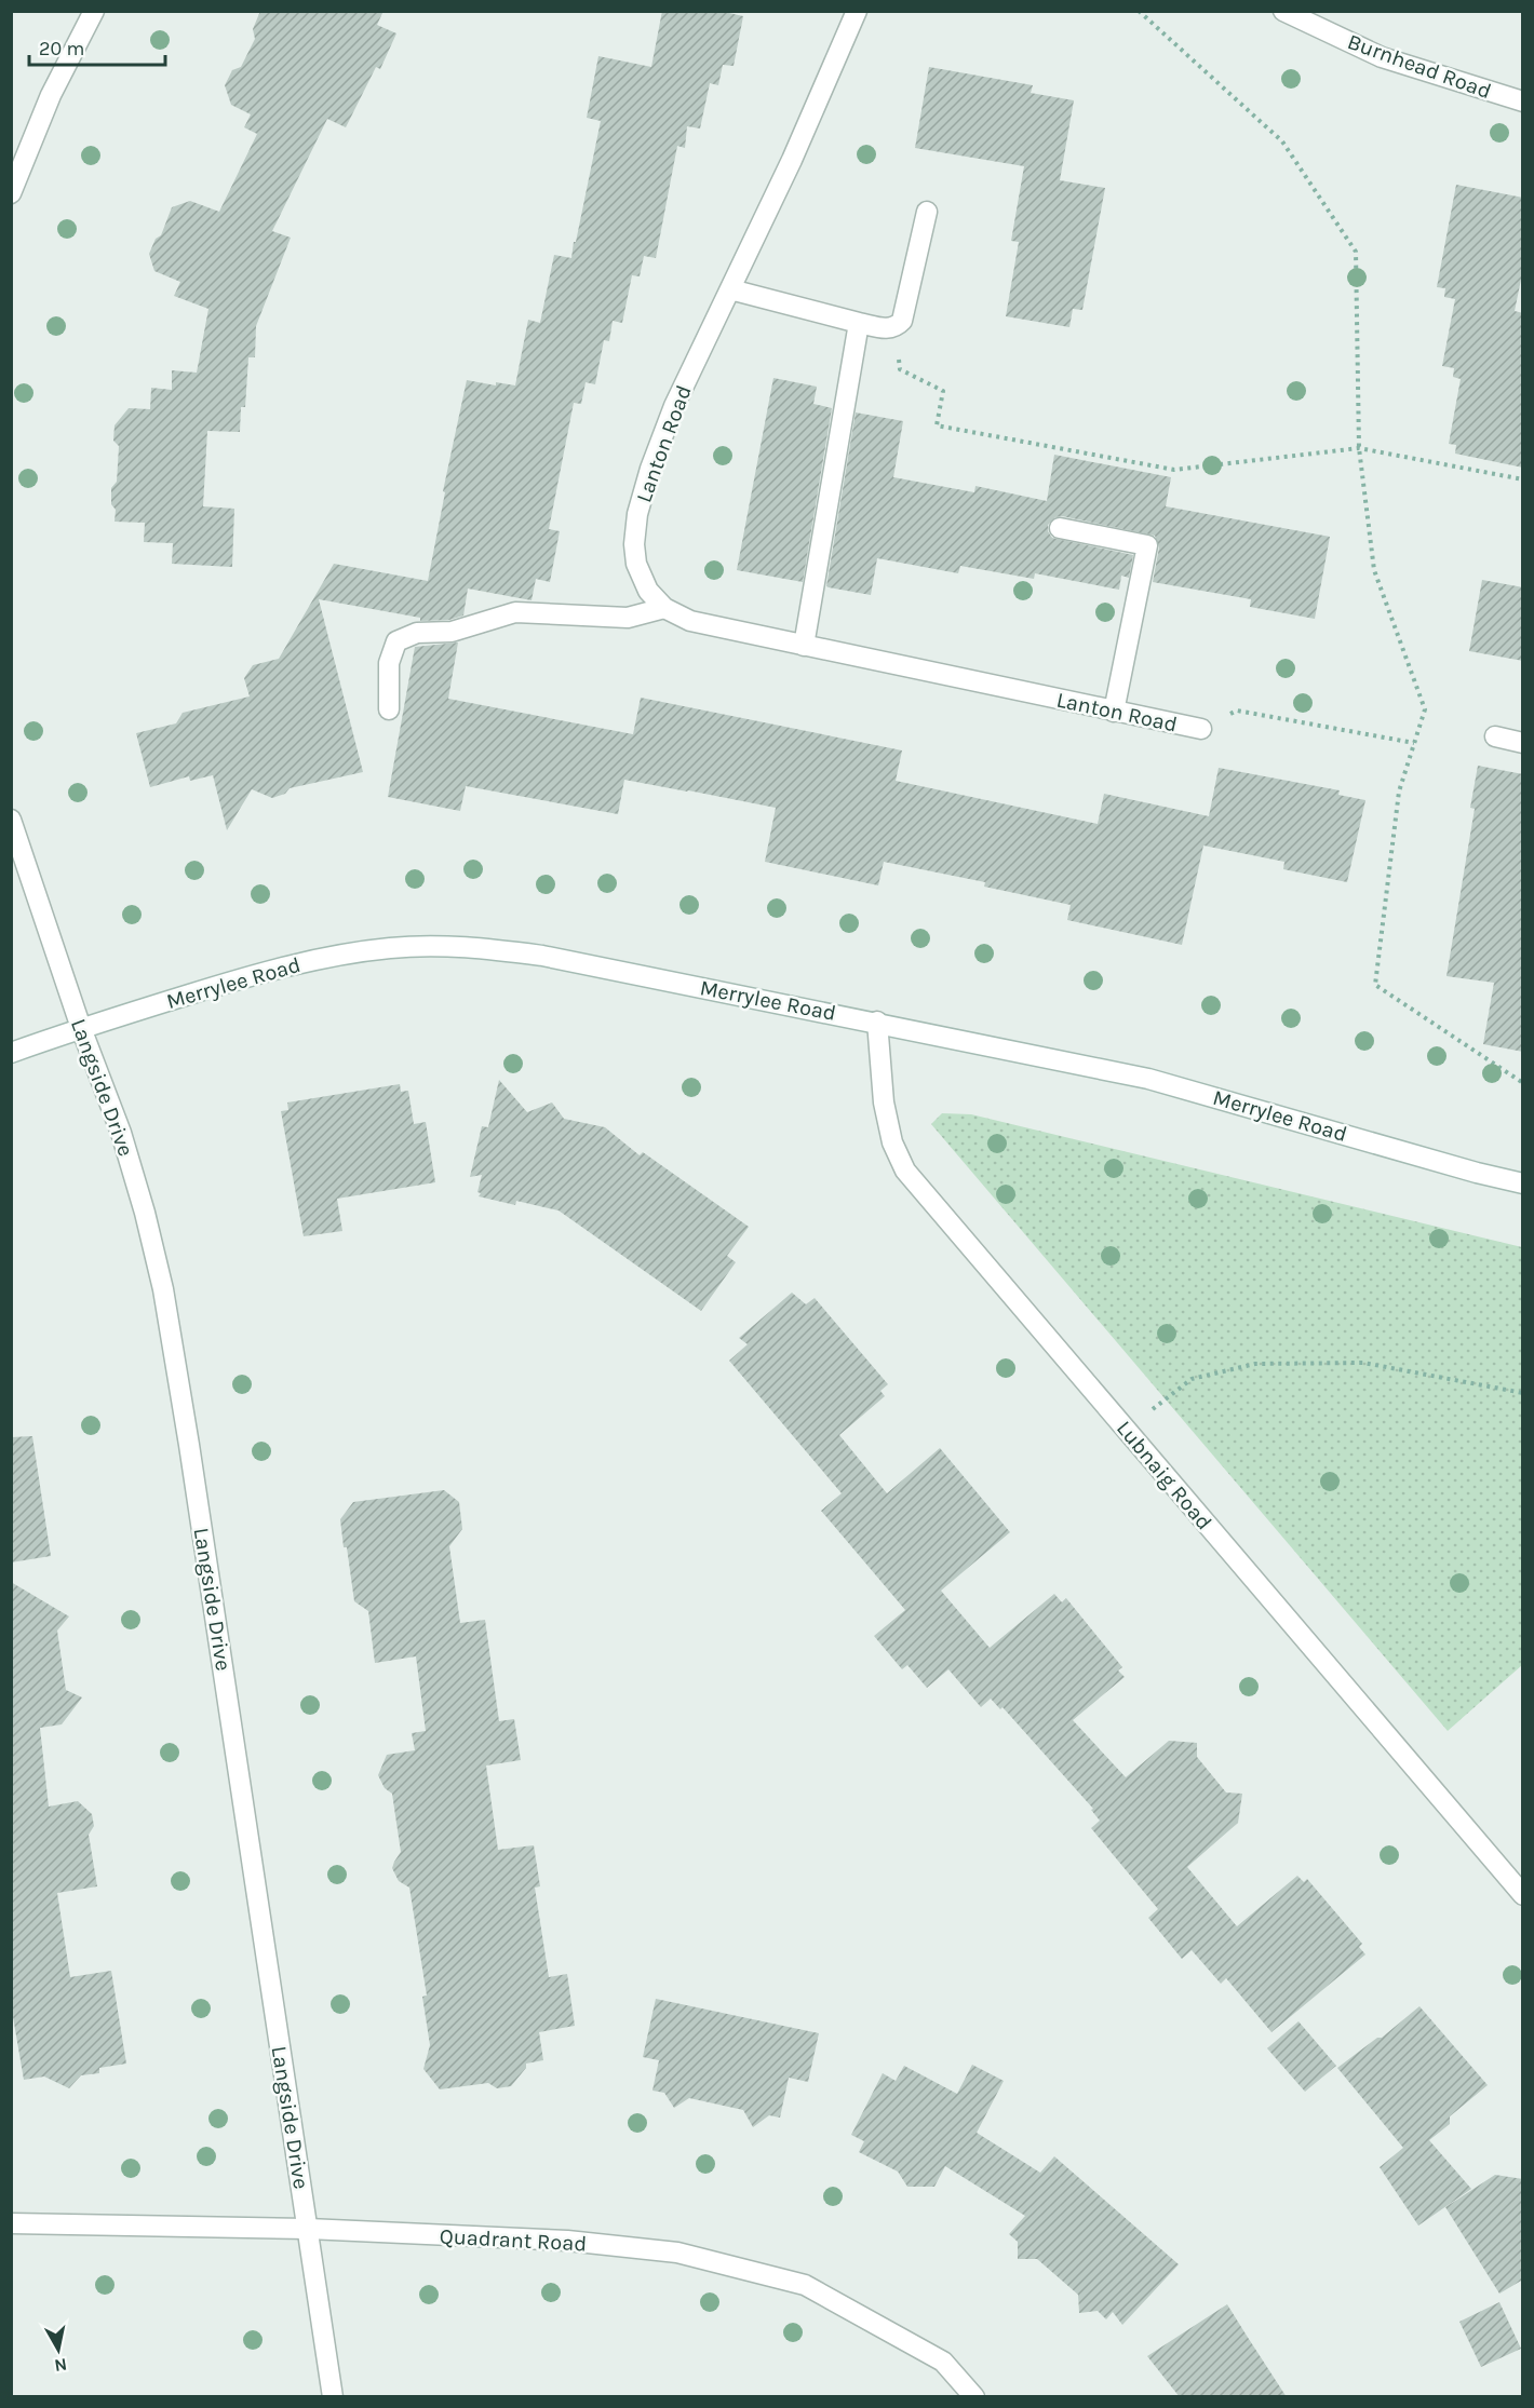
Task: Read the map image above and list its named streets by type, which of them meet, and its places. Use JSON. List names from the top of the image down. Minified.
{"streets":{"street":["Burnhead Road","Lanton Road","Merrylee Road","Langside Drive","Lubnaig Road","Quadrant Road"]},"crossings":[["Merrylee Road","Langside Drive"],["Merrylee Road","Lubnaig Road"],["Langside Drive","Quadrant Road"]],"scale_bar":"20 m","north":"bottom"}
